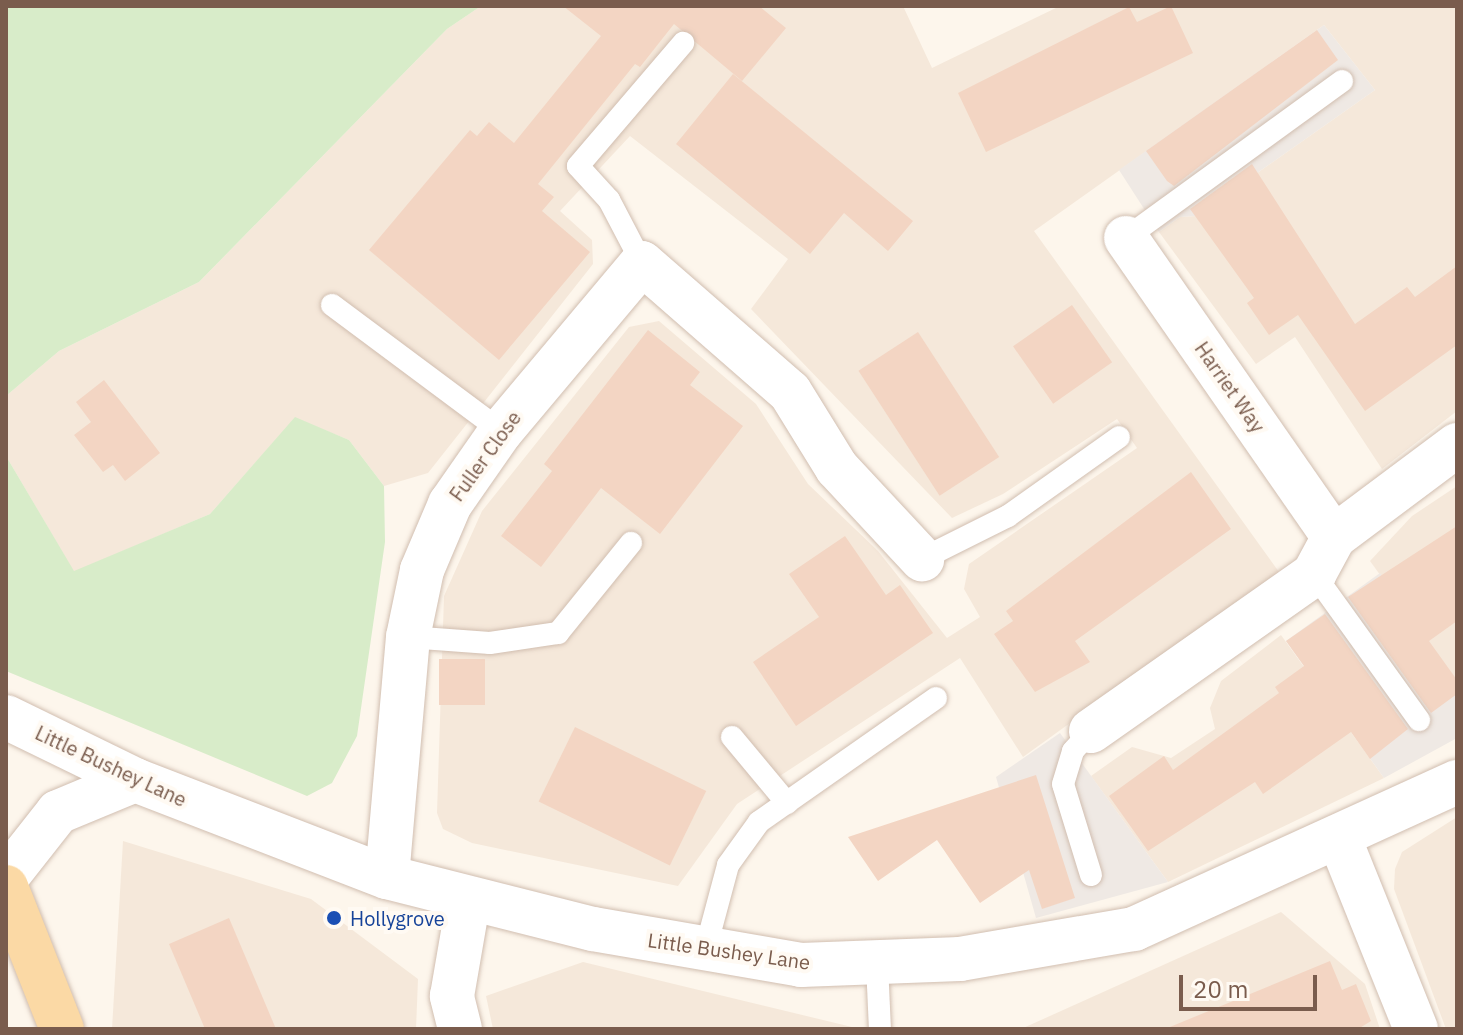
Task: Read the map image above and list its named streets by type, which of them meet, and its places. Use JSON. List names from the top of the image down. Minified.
{"streets":{"street":["Harriet Way","Fuller Close","Little Bushey Lane"]},"crossings":[["Fuller Close","Little Bushey Lane"]],"places":["Hollygrove"],"scale_bar":"20 m"}
